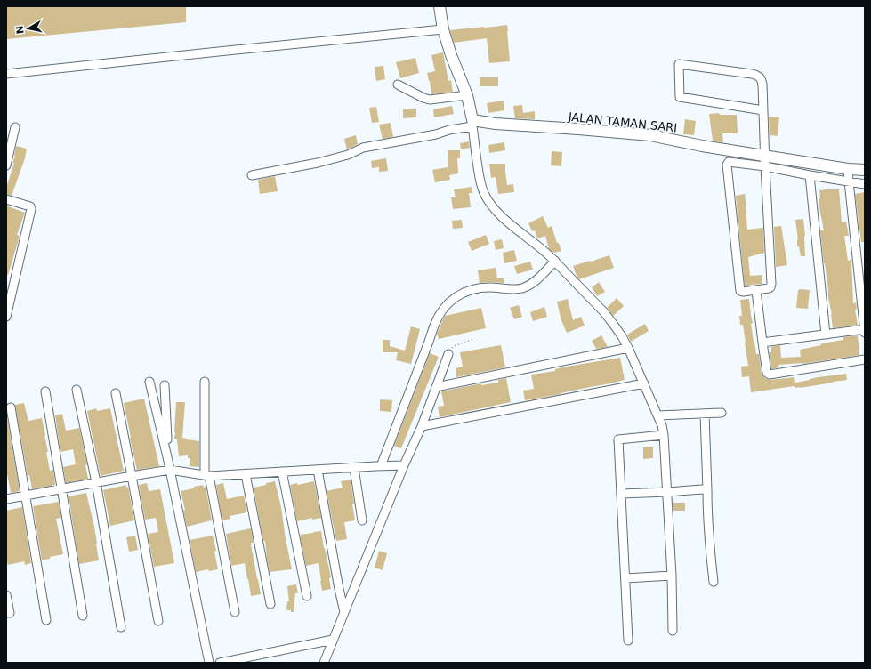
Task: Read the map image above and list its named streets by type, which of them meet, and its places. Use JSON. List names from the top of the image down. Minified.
{"streets":{"street":["JALAN TAMAN SARI"]},"north":"left"}
